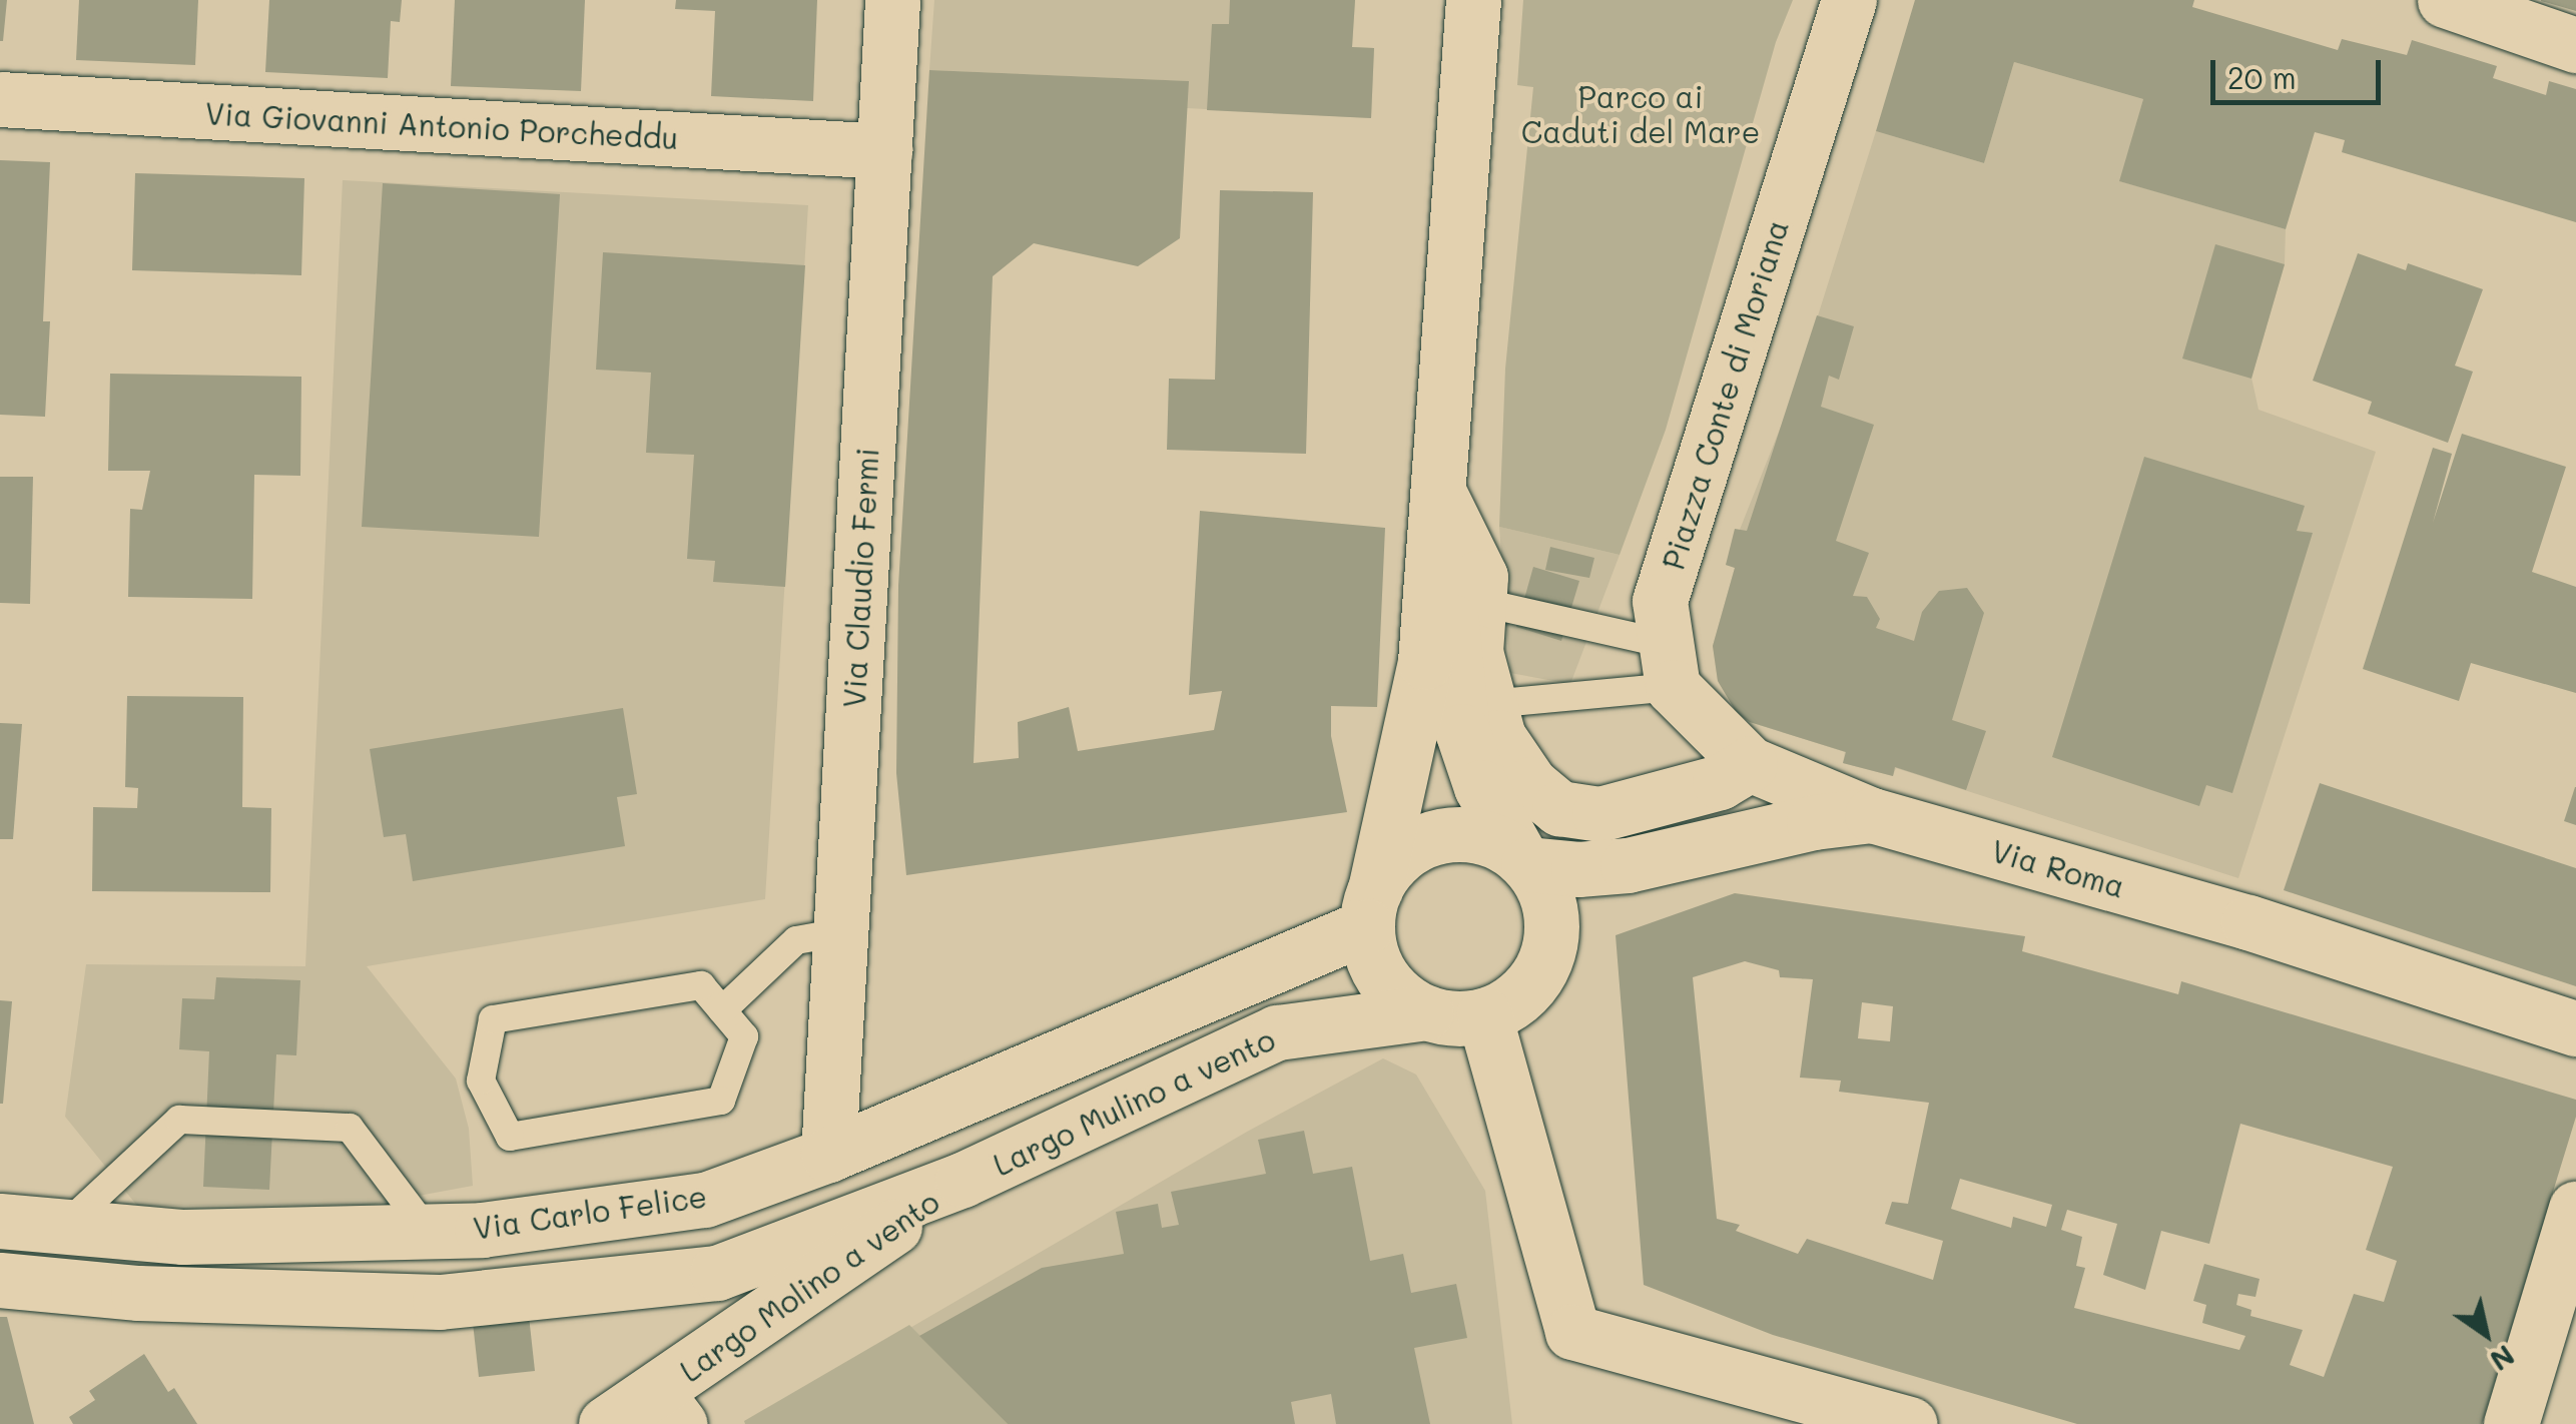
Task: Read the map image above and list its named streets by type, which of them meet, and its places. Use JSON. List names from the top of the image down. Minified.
{"streets":{"main road":["Via Giovanni Antonio Porcheddu","Piazza Conte di Moriana","Via Claudio Fermi","Via Roma","Largo Mulino a vento","Via Carlo Felice","Largo Molino a vento"]},"crossings":[["Via Giovanni Antonio Porcheddu","Via Claudio Fermi"],["Via Claudio Fermi","Via Carlo Felice"],["Via Roma","Largo Mulino a vento"],["Via Roma","Via Carlo Felice"],["Largo Mulino a vento","Via Carlo Felice"],["Largo Mulino a vento","Largo Molino a vento"]],"parks":["Parco ai Caduti del Mare"],"scale_bar":"20 m","north":"bottom right"}
